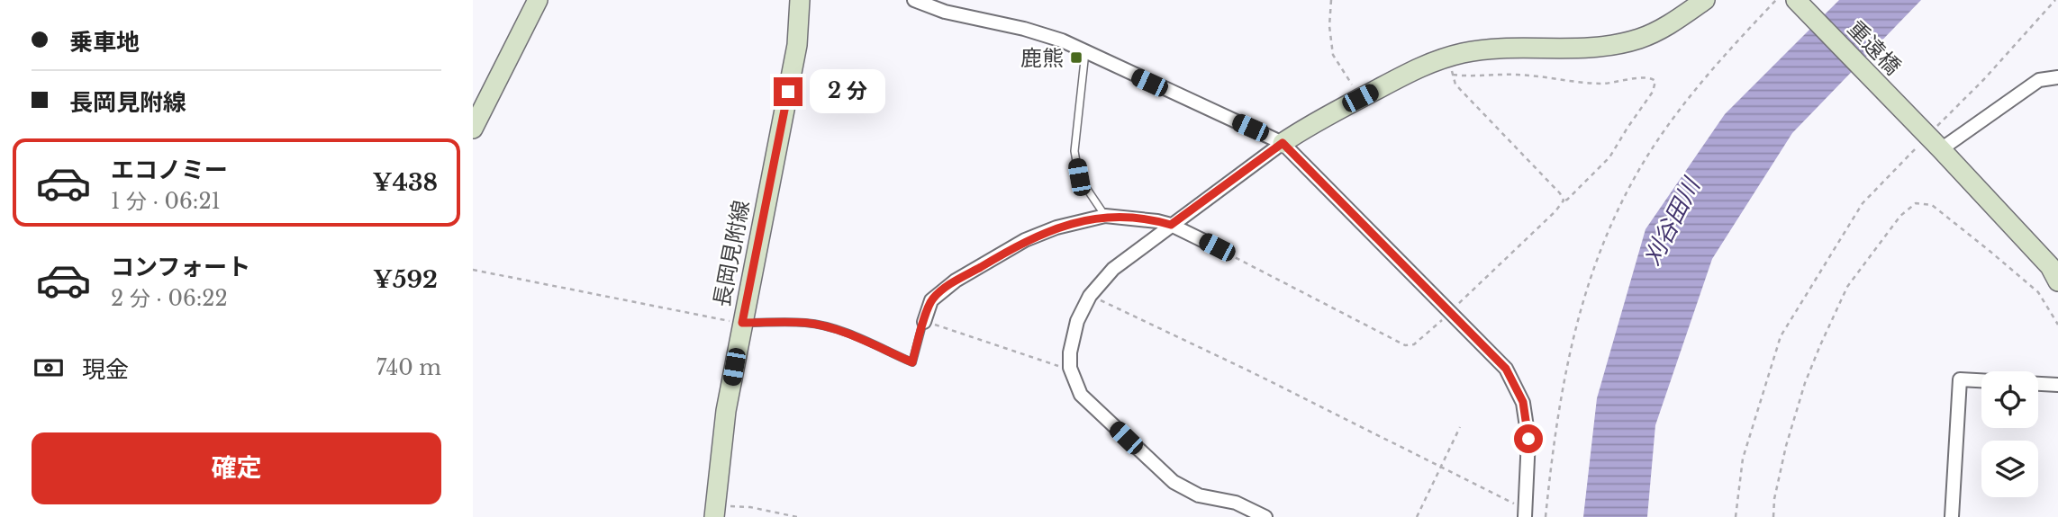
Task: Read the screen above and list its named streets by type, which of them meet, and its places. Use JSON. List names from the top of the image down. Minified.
{"streets":{"main road":["重遠橋","長岡見附線"]},"water":["刈谷田川"],"places":{"transit":["鹿熊"]},"page":{"banner":["乗車地","長岡見附線"],"bubble":"2 分","list":[{"name":"エコノミー","note":"1 分 · 06:21","value":"¥438"},{"name":"コンフォート","note":"2 分 · 06:22","value":"¥592"}],"pay":["現金","740 m"],"buttons":"確定"}}
